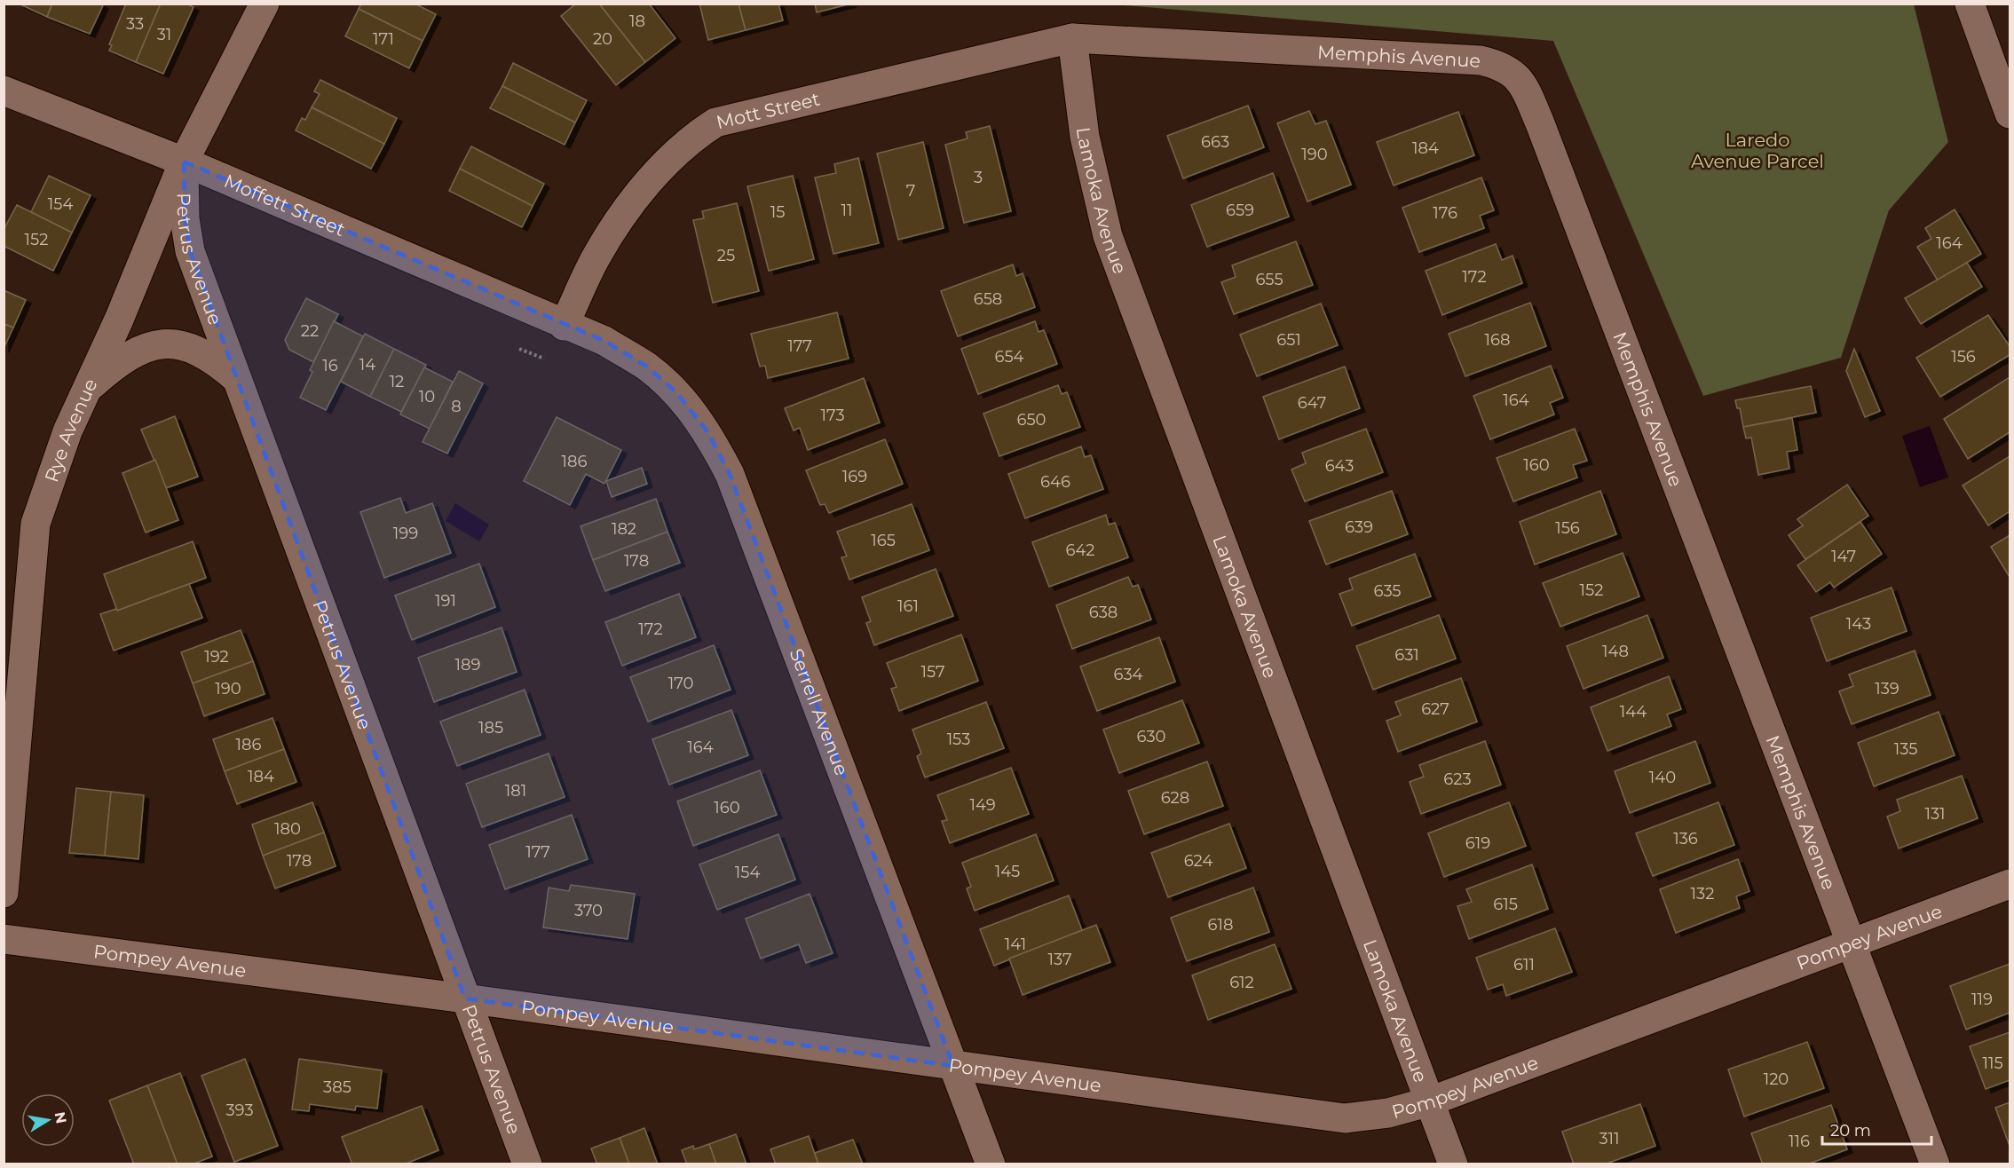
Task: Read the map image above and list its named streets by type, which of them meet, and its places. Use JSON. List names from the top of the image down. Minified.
{"streets":{"street":["Memphis Avenue","Mott Street","Lamoka Avenue","Moffett Street","Petrus Avenue","Rye Avenue","Serrell Avenue","Pompey Avenue"]},"crossings":[["Memphis Avenue","Mott Street"],["Memphis Avenue","Lamoka Avenue"],["Memphis Avenue","Pompey Avenue"],["Mott Street","Lamoka Avenue"],["Mott Street","Moffett Street"],["Mott Street","Serrell Avenue"],["Lamoka Avenue","Pompey Avenue"],["Moffett Street","Petrus Avenue"],["Moffett Street","Rye Avenue"],["Moffett Street","Serrell Avenue"],["Petrus Avenue","Rye Avenue"],["Petrus Avenue","Pompey Avenue"],["Serrell Avenue","Pompey Avenue"]],"parks":["Laredo Avenue Parcel"],"house_numbers":["18","33","31","171","20","663","184","190","3","7","154","11","659","15","176","152","164","25","172","655","658","22","651","168","177","654","156","14","16","12","10","164","647","8","173","650","186","160","643","169","646","639","156","182","199","165","642","147","178","152","635","191","161","638","143","172","148","631","192","189","157","634","170","190","139","627","144","185","630","153","186","164","135","184","140","623","181","628","149","160","131","180","136","619","177","178","624","145","154","132","615","370","618","141","137","611","612","119","115","120","385","393","311","116"],"scale_bar":"20 m","north":"right"}
